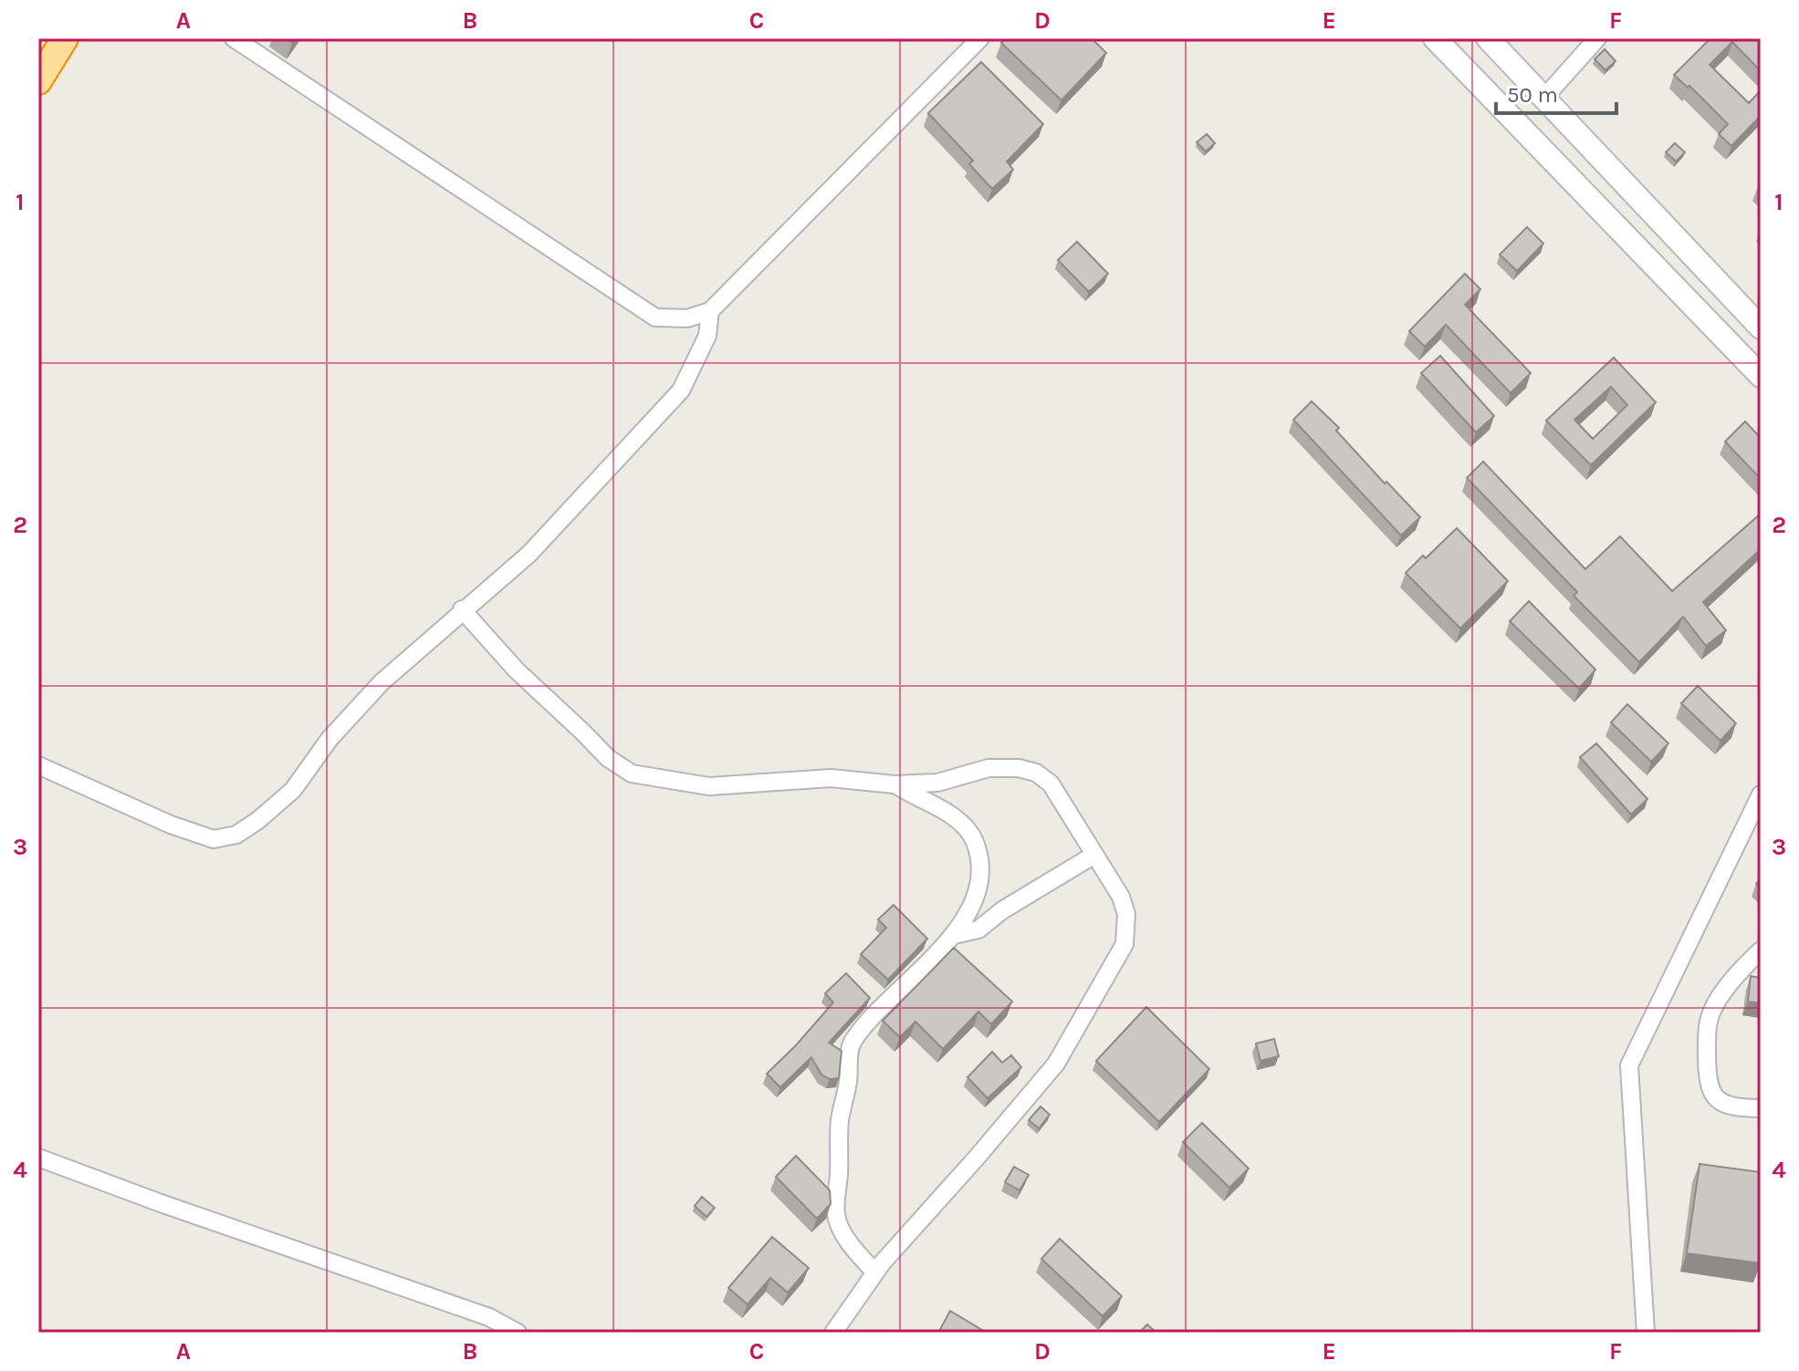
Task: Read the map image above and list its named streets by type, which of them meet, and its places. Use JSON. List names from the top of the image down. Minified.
{"scale_bar":"50 m","grid":{"columns":["A","B","C","D","E","F"],"rows":["1","2","3","4"]}}
